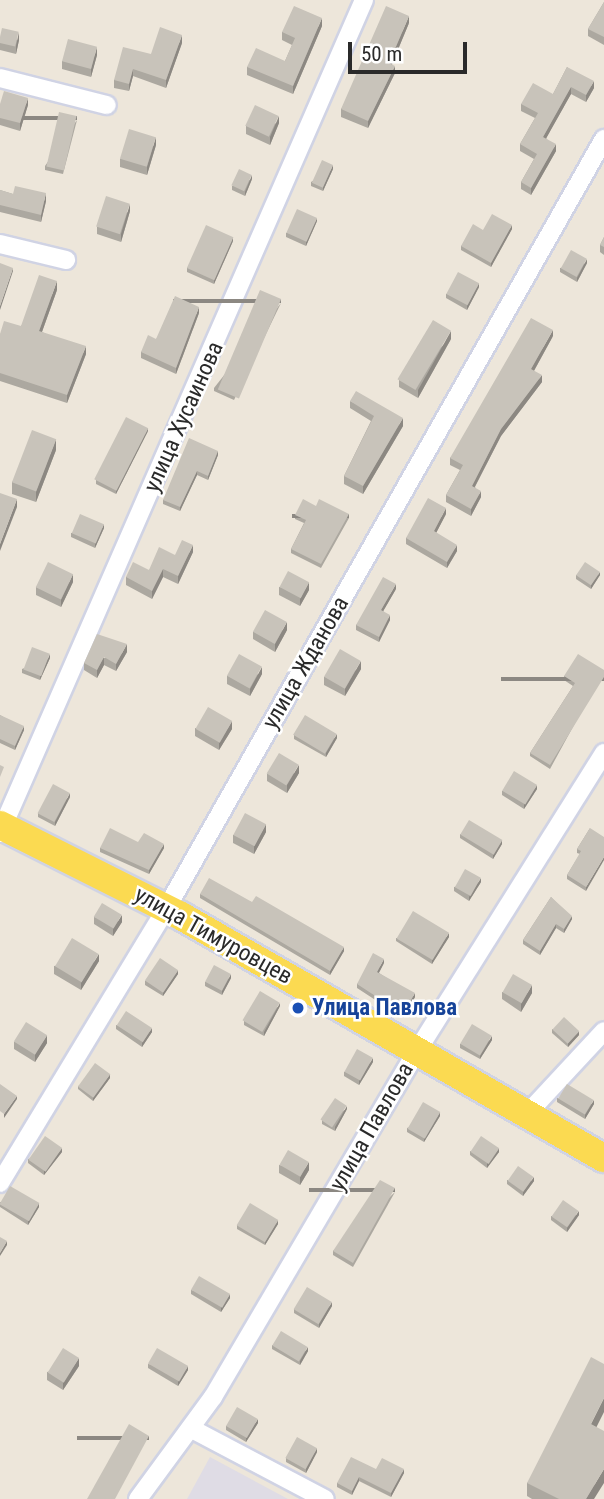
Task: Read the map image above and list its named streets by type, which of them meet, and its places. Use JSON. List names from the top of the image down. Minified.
{"streets":{"main road":["улица Тимуровцев"],"street":["улица Хусаинова","улица Жданова","улица Павлова"]},"crossings":[["улица Хусаинова","улица Тимуровцев"],["улица Жданова","улица Тимуровцев"],["улица Тимуровцев","улица Павлова"]],"places":["Улица Павлова"],"scale_bar":"50 m"}
